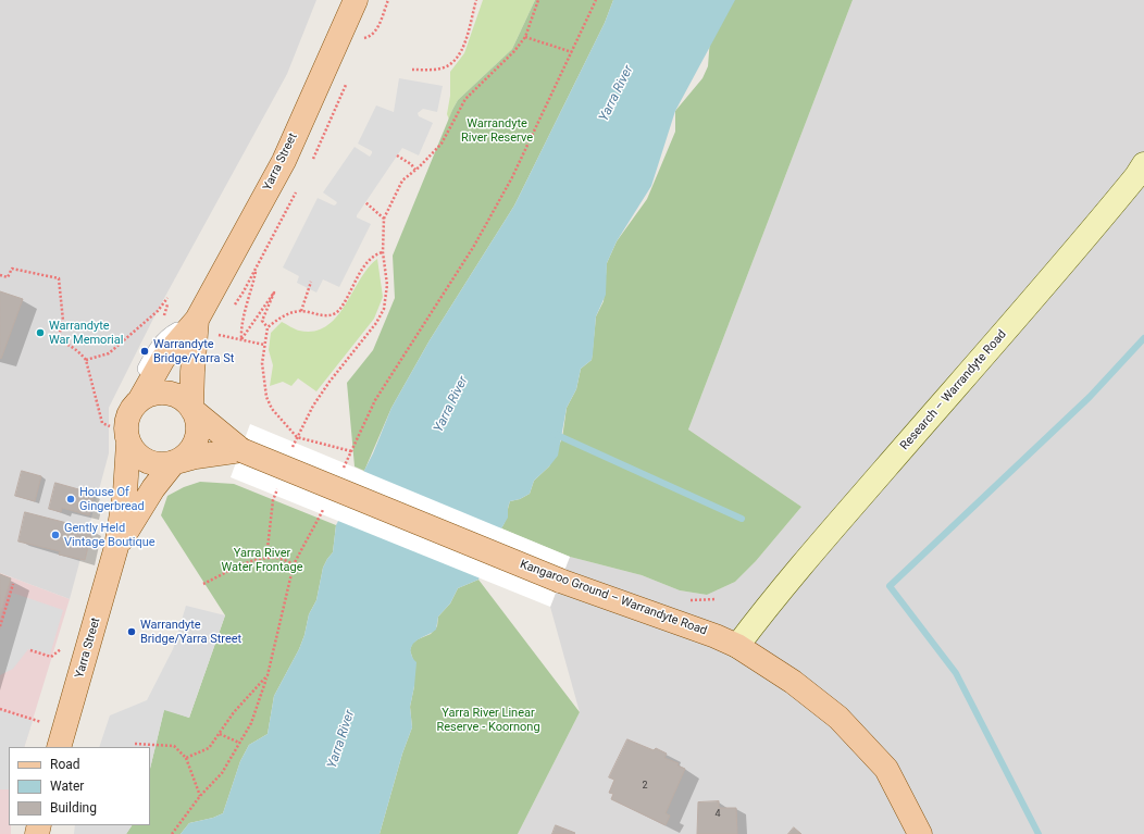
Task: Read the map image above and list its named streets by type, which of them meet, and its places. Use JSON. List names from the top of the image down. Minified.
{"streets":{"main road":["Yarra Street","Research – Warrandyte Road","Kangaroo Ground – Warrandyte Road"]},"crossings":[["Yarra Street","Kangaroo Ground – Warrandyte Road"],["Research – Warrandyte Road","Kangaroo Ground – Warrandyte Road"]],"water":["Yarra River"],"parks":["Warrandyte River Reserve","Yarra River Water Frontage","Yarra River Linear Reserve - Koornong"],"places":["Warrandyte War Memorial","Warrandyte Bridge/Yarra St","House Of Gingerbread","Gently Held Vintage Boutique","Warrandyte Bridge/Yarra Street"],"house_numbers":["2","4"],"legend":["Road","Water","Building"]}
